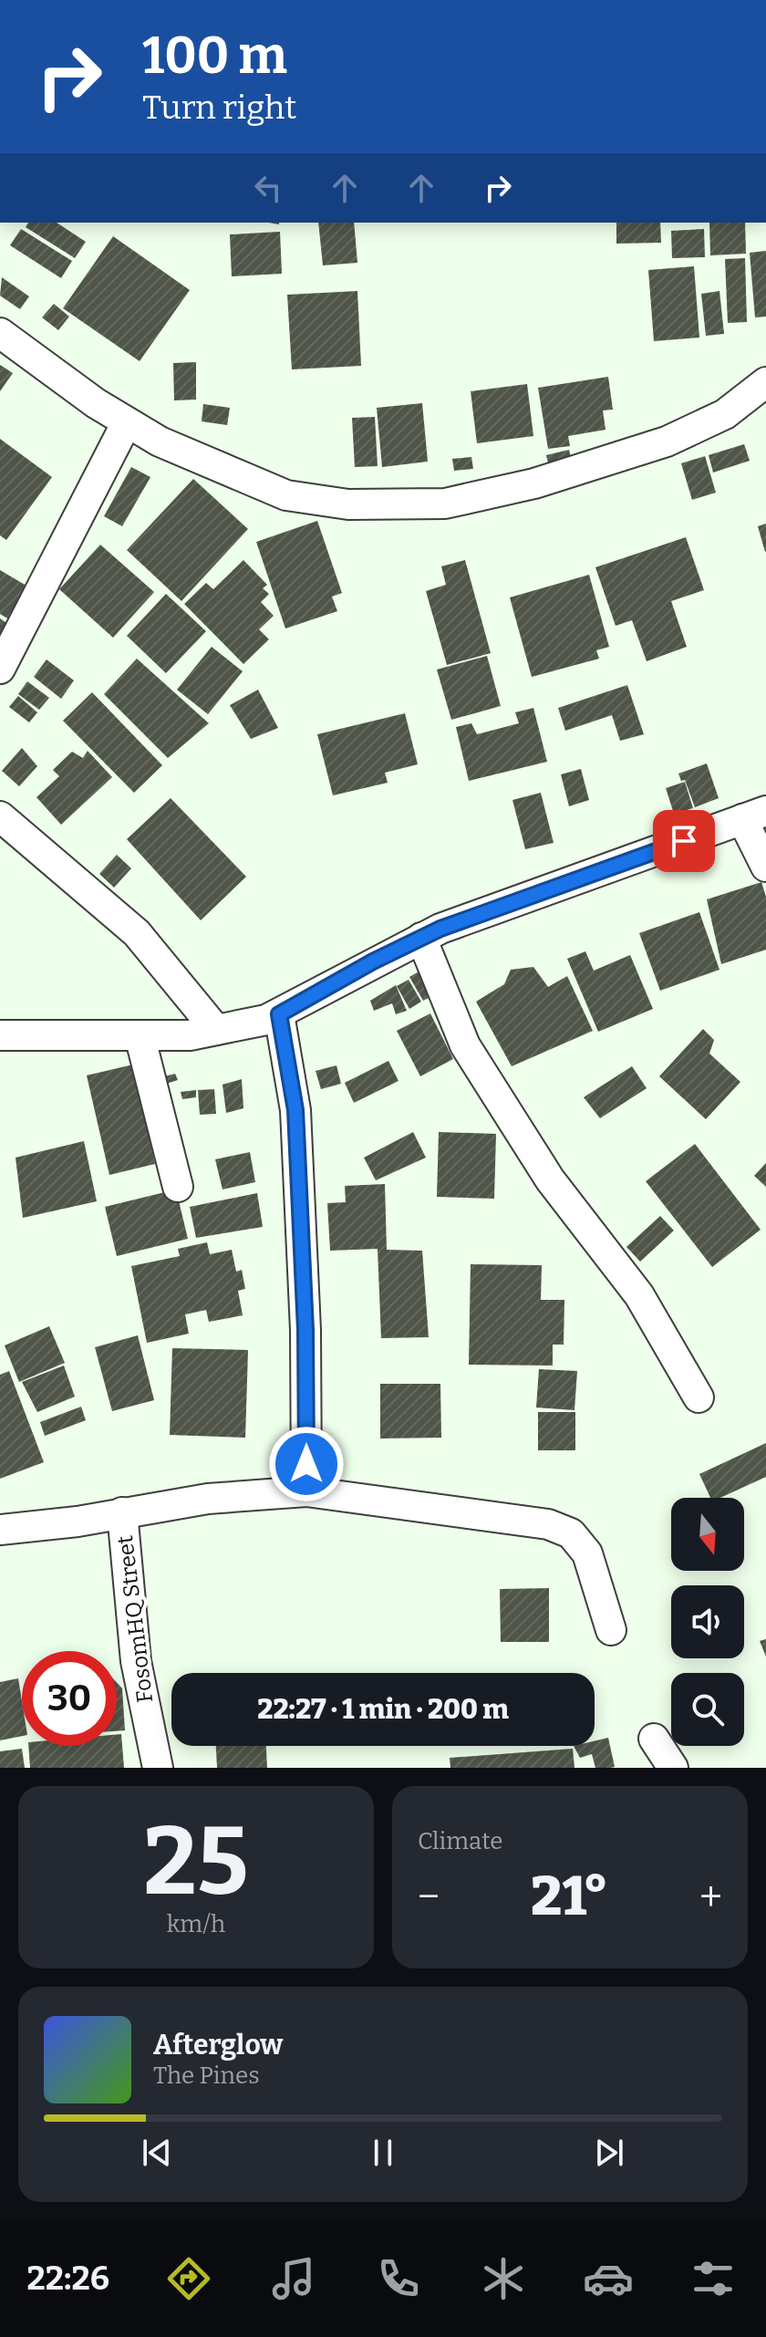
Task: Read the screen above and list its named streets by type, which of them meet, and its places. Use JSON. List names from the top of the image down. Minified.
{"streets":{"street":["FosomHQ Street"]},"north":"bottom","page":{"turn":["100 m","Turn right"],"limit":"30","trip":"22:27 · 1 min · 200 m","tile":[["25","km/h"],"Climate"],"heat":["−","21°","+"],"song":["Afterglow","The Pines"],"tabs":"22:26"}}
